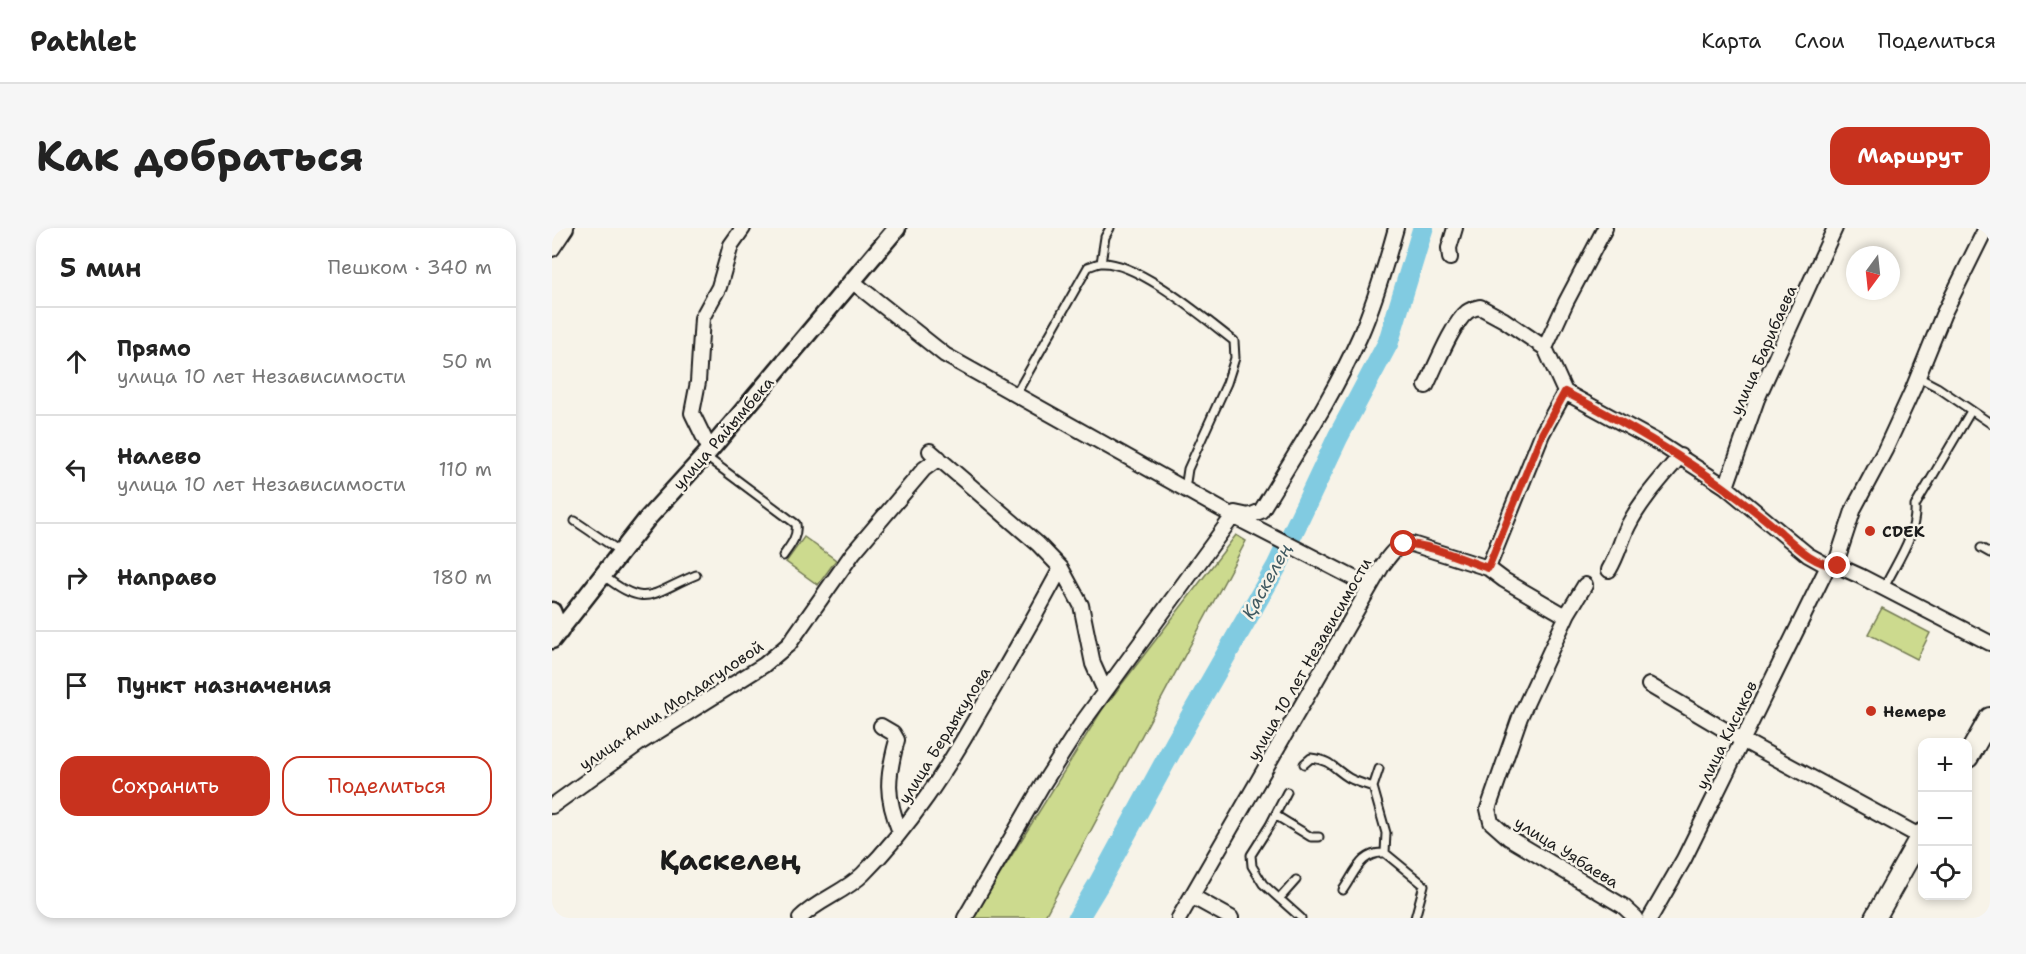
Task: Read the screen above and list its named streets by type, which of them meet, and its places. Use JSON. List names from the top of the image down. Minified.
{"streets":{"street":["улица Барибаева","улица Райымбека","улица 10 лет Независимости","улица Алии Молдагуловой","улица Бердыкулова","улица Кисиков","улица Уябаева"]},"crossings":[["улица Алии Молдагуловой","улица Бердыкулова"]],"districts":["Қаскелең"],"water":["Қаскелең"],"places":["CDEK","Немере"],"north":"bottom","page":{"header":"Pathlet","nav":["Карта","Слои","Поделиться"],"buttons":["Маршрут",["Сохранить","Поделиться"]],"title":"Как добраться","heading":["5 мин","Пешком · 340 m"],"list":[["Прямо","улица 10 лет Независимости","50 m"],["Налево","улица 10 лет Независимости","110 m"],["Направо","180 m"],"Пункт назначения"],"map_buttons":["+","−"]}}
